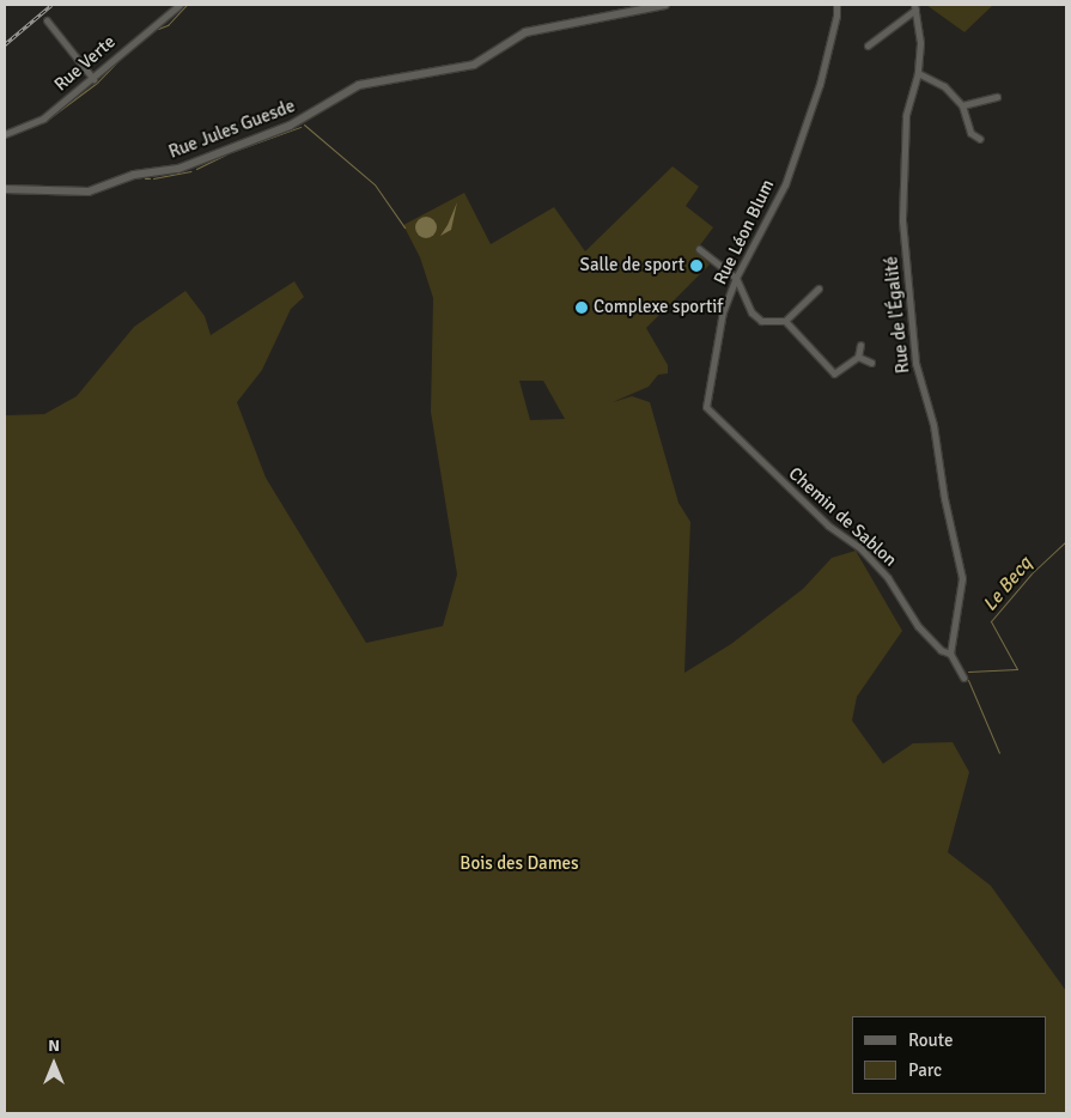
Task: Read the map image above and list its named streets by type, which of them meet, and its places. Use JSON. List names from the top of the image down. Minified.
{"streets":{"street":["Rue Verte","Rue Jules Guesde","Rue Léon Blum","Rue de l'Égalité","Chemin de Sablon"]},"crossings":[["Rue Léon Blum","Chemin de Sablon"],["Rue de l'Égalité","Chemin de Sablon"]],"water":["Le Becq"],"parks":["Bois des Dames"],"places":["Salle de sport","Complexe sportif"],"legend":["Route","Parc"],"north":"top"}
